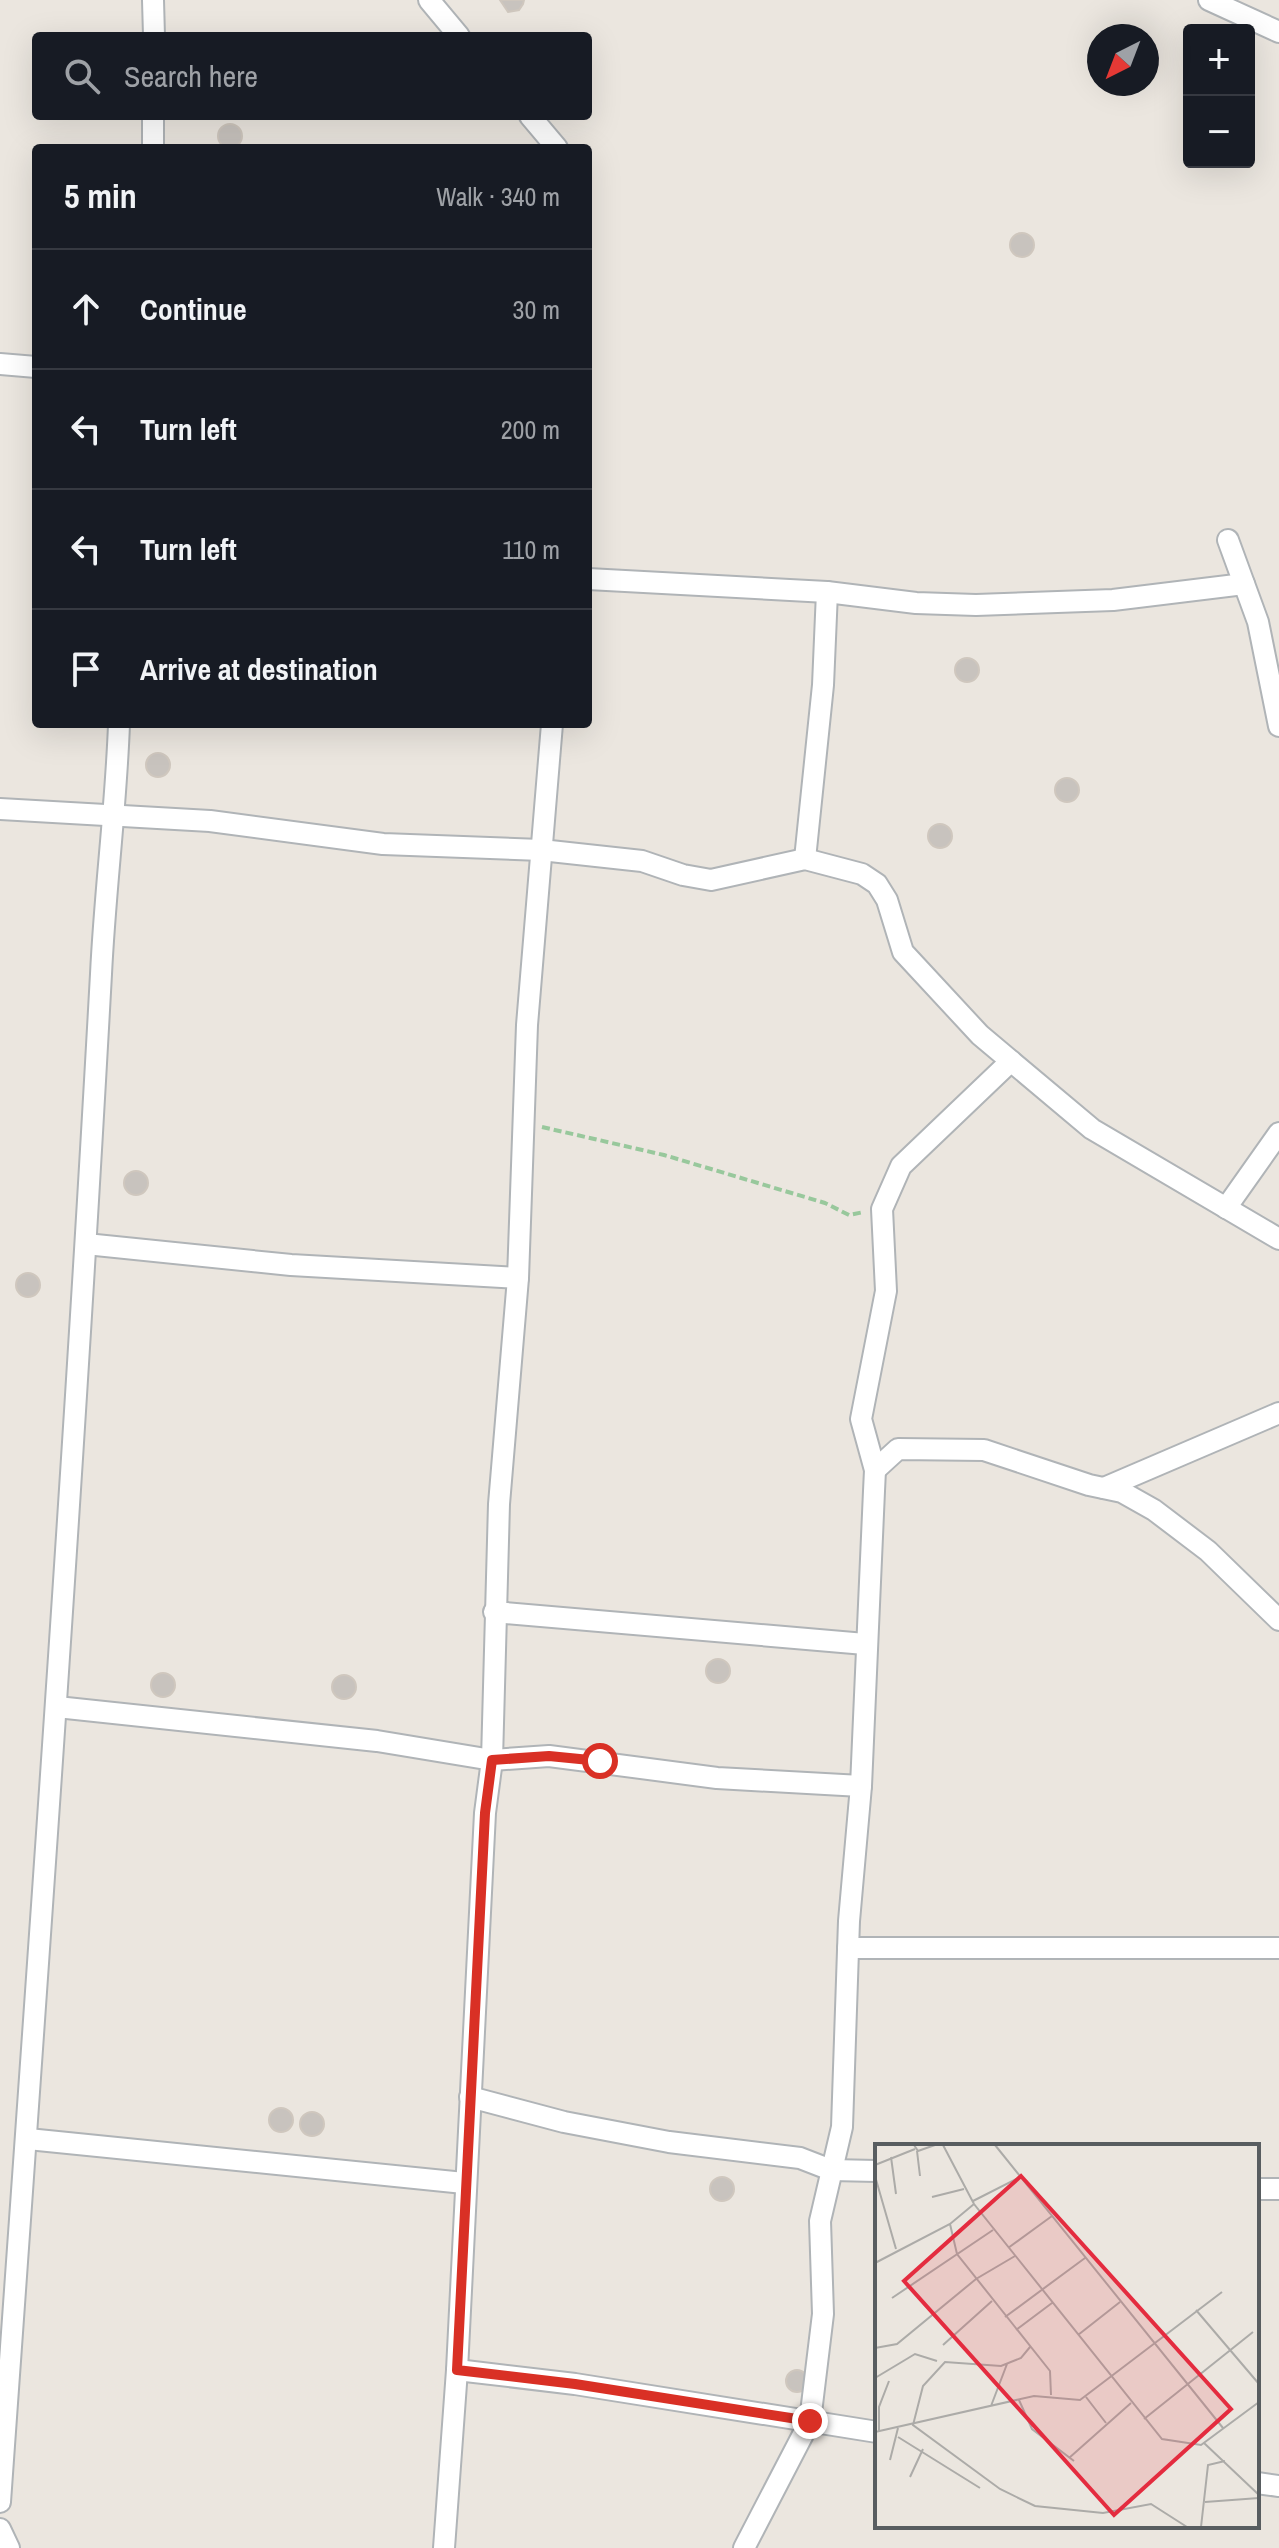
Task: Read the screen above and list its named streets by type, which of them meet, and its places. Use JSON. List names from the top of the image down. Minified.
{"north":"bottom left","page":{"map_buttons":["+","−"],"search":"Search here","heading":["5 min","Walk · 340 m"],"list":[["Continue","30 m"],["Turn left","200 m"],["Turn left","110 m"],"Arrive at destination"]}}
